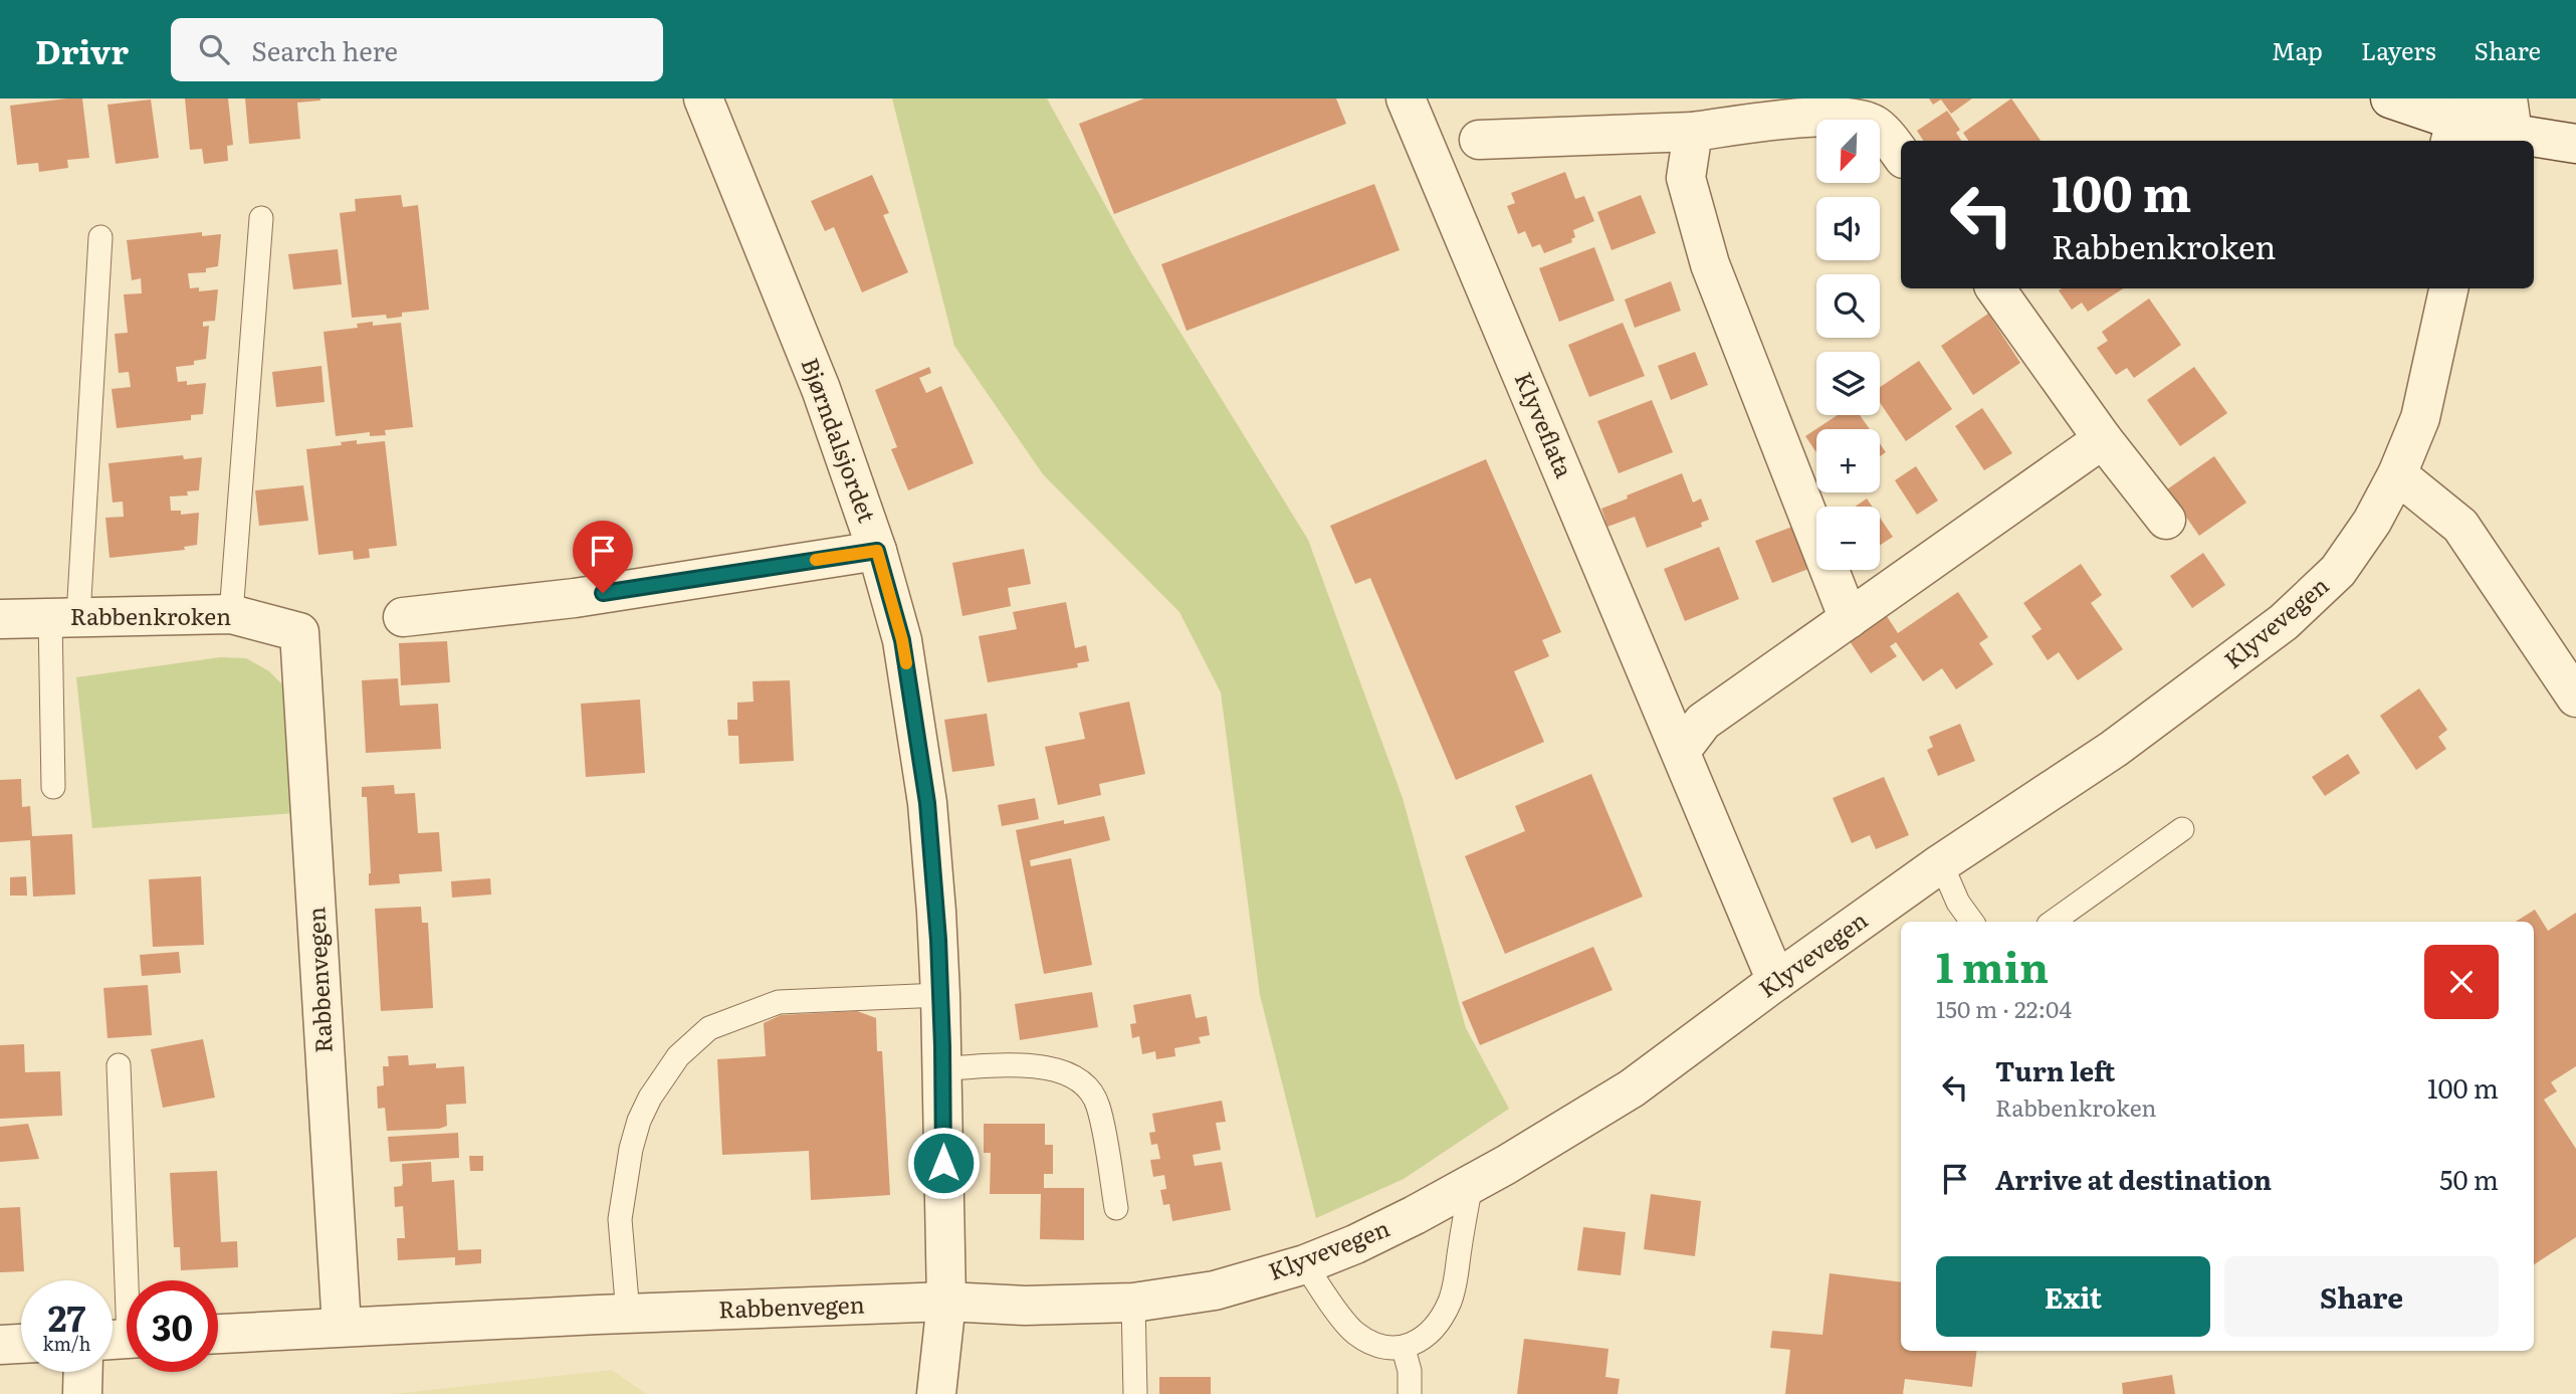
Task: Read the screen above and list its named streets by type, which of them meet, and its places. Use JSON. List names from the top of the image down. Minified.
{"streets":{"street":["Klyveflata","Bjørndalsjordet","Rabbenkroken","Klyvevegen","Rabbenvegen"]},"crossings":[["Klyveflata","Klyvevegen"],["Bjørndalsjordet","Klyvevegen"],["Bjørndalsjordet","Rabbenvegen"],["Rabbenkroken","Rabbenvegen"],["Klyvevegen","Rabbenvegen"]],"north":"bottom left","page":{"header":"Drivr","search":"Search here","nav":["Map","Layers","Share"],"map_buttons":["+","−"],"turn":["100 m","Rabbenkroken"],"heading":["1 min","150 m · 22:04"],"list":[{"name":"Turn left","note":"Rabbenkroken","value":"100 m"},{"name":"Arrive at destination","value":"50 m"}],"buttons":["Exit","Share"],"speed":"27 km/h","limit":"30"}}
